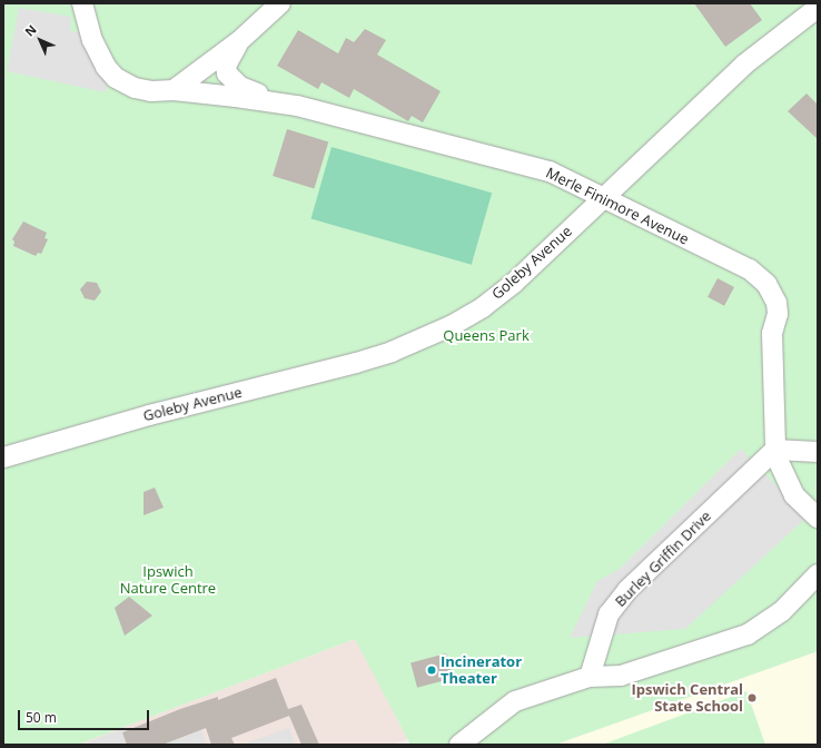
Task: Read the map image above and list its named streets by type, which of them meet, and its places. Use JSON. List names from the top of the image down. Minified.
{"streets":{"lane":["Merle Finimore Avenue","Goleby Avenue","Burley Griffin Drive"]},"crossings":[["Merle Finimore Avenue","Goleby Avenue"],["Merle Finimore Avenue","Burley Griffin Drive"]],"parks":["Queens Park","Ipswich Nature Centre"],"places":["Incinerator Theater","Ipswich Central State School"],"scale_bar":"50 m","north":"top left"}
